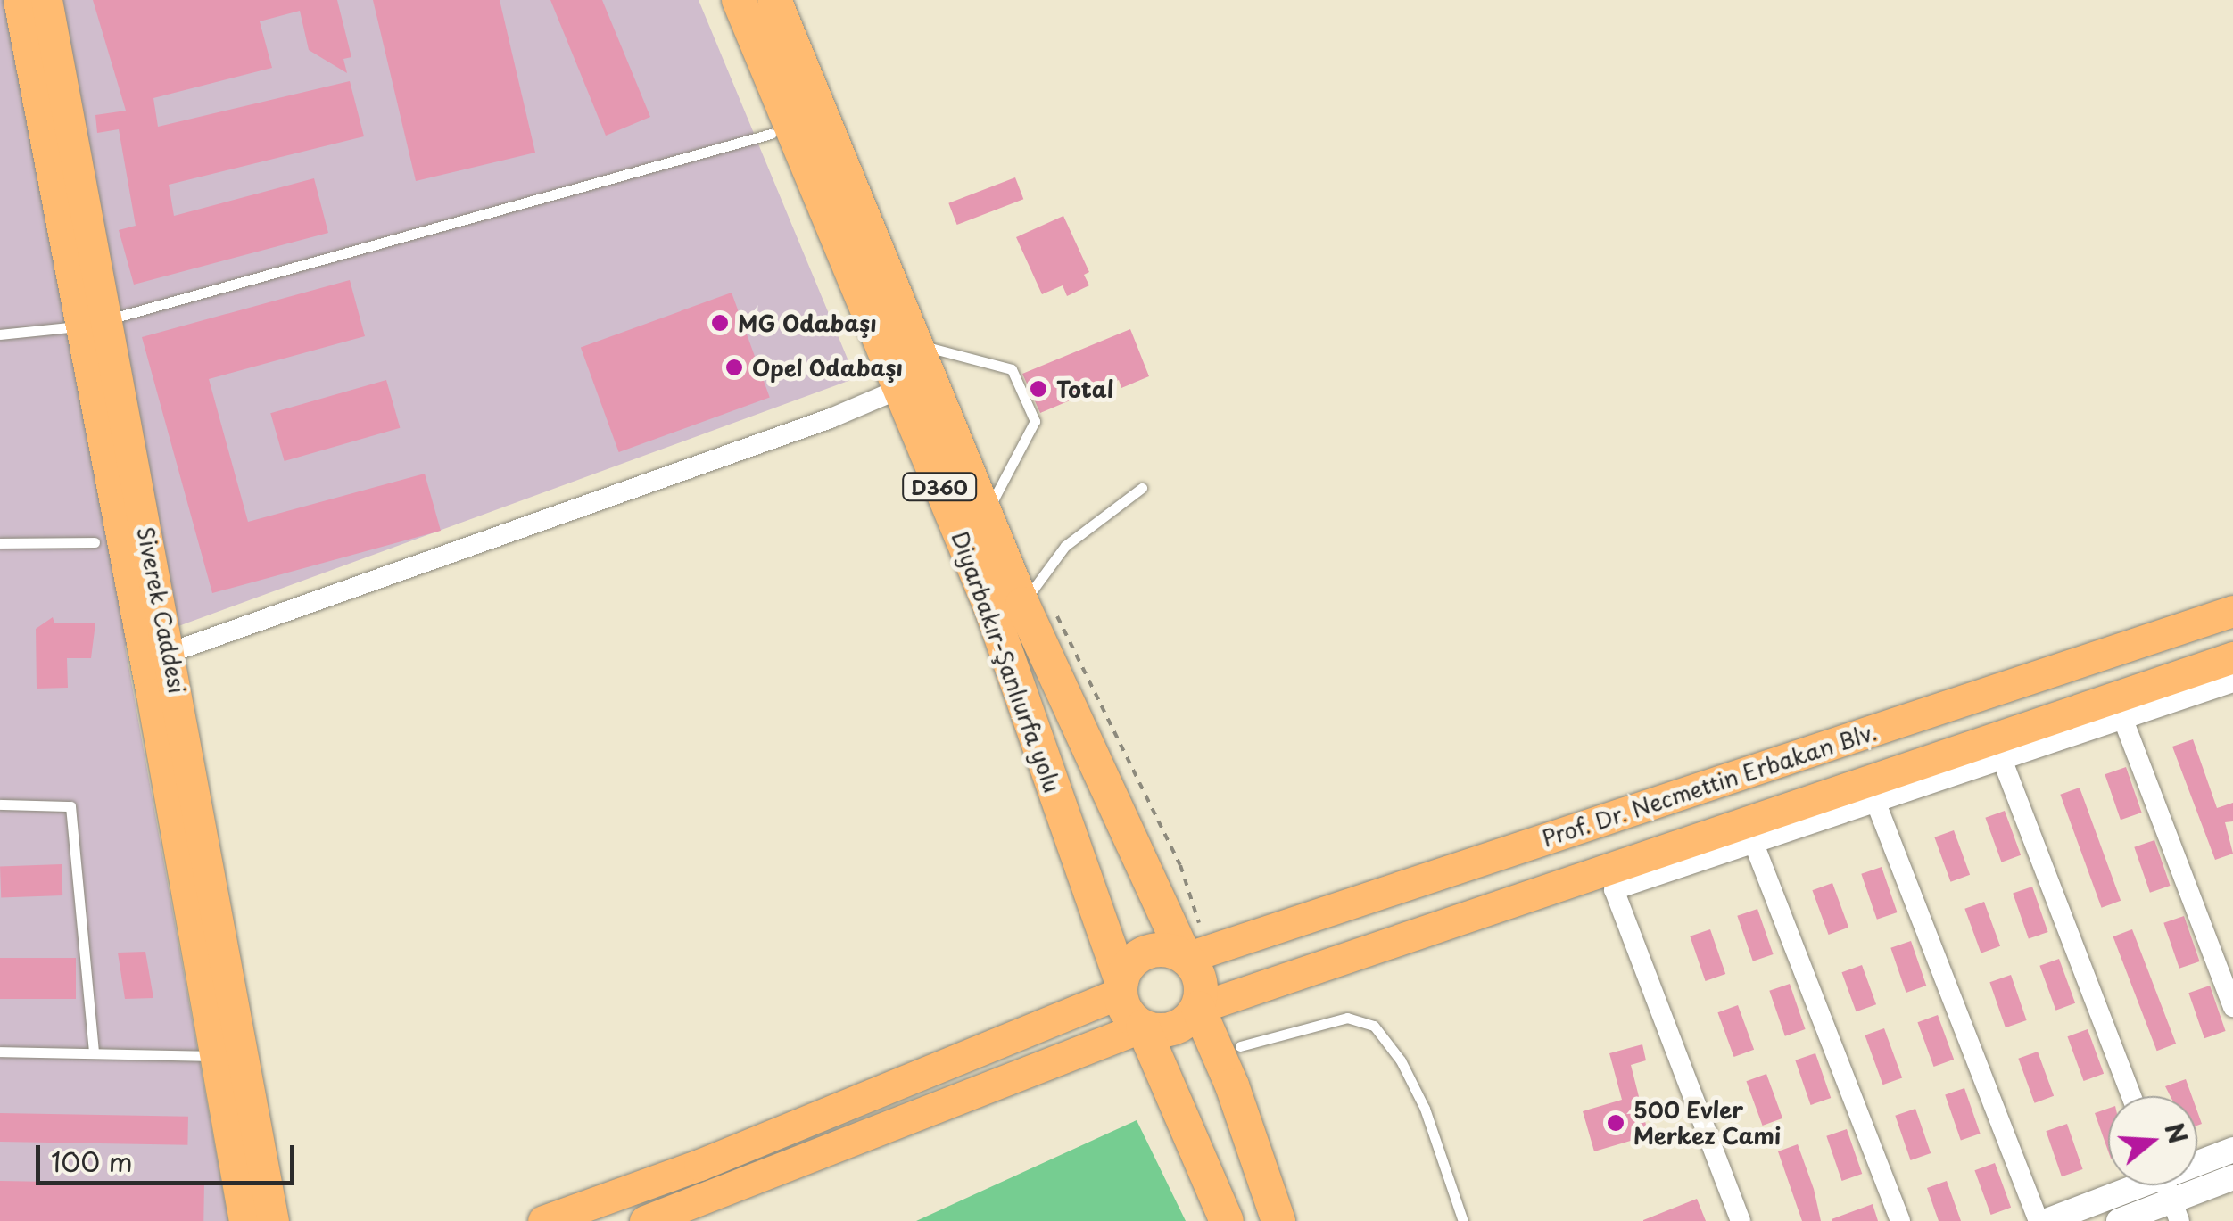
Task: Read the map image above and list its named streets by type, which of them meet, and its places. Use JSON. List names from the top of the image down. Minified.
{"streets":{"highway":["D360","Diyarbakır-Şanlıurfa yolu"],"main road":["Siverek Caddesi","Prof. Dr. Necmettin Erbakan Blv."]},"crossings":[["D360","Diyarbakır-Şanlıurfa yolu"],["D360","Prof. Dr. Necmettin Erbakan Blv."],["Diyarbakır-Şanlıurfa yolu","Prof. Dr. Necmettin Erbakan Blv."]],"places":["MG Odabaşı","Opel Odabaşı","Total","500 Evler Merkez Cami"],"scale_bar":"100 m","north":"right"}
